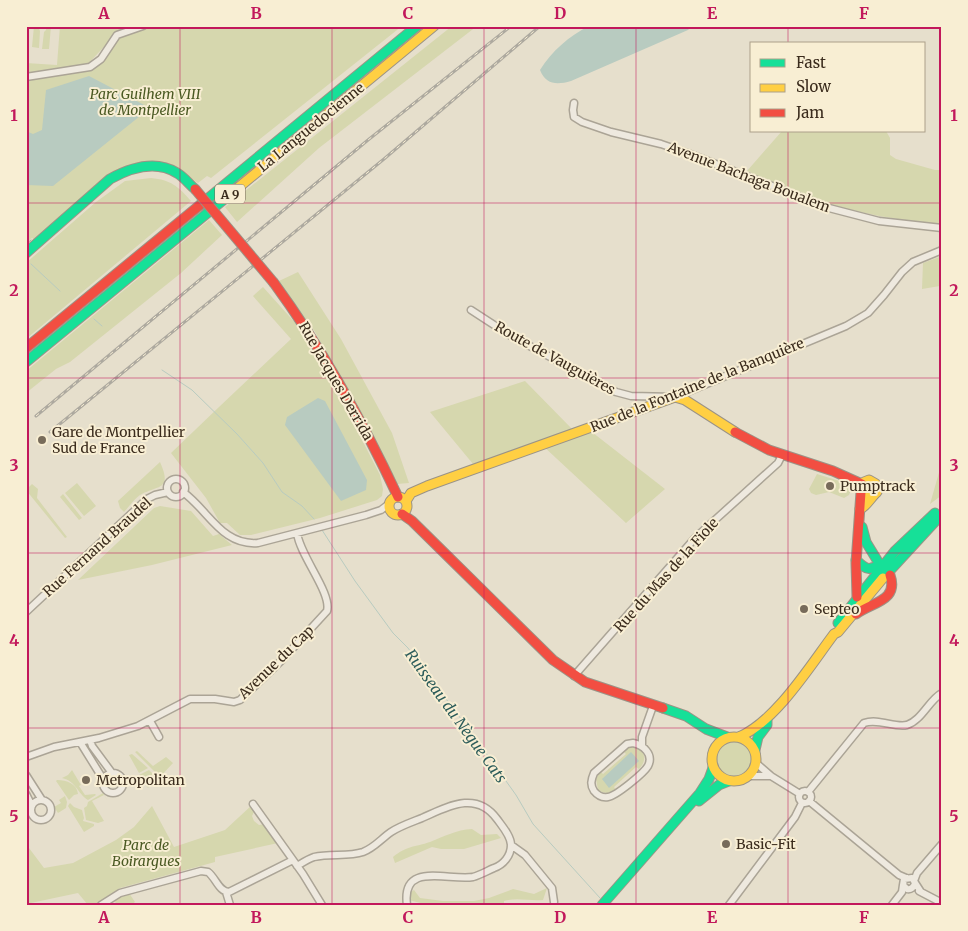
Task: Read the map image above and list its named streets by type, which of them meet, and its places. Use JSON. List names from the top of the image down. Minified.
{"streets":{"main road":["La Languedocienne","A 9","Route de Vauguières","Rue Jacques Derrida","Rue de la Fontaine de la Banquière"],"street":["Avenue Bachaga Boualem","Rue Fernand Braudel","Rue du Mas de la Fiole","Avenue du Cap"]},"crossings":[["Route de Vauguières","Rue de la Fontaine de la Banquière"],["Route de Vauguières","Rue du Mas de la Fiole"],["Rue Jacques Derrida","Rue de la Fontaine de la Banquière"],["Rue Jacques Derrida","Rue du Mas de la Fiole"],["Rue de la Fontaine de la Banquière","Rue Fernand Braudel"],["Rue de la Fontaine de la Banquière","Avenue du Cap"]],"water":["Ruisseau du Nègue Cats"],"parks":["Parc Guilhem VIII de Montpellier","Parc de Boirargues"],"places":["Gare de Montpellier Sud de France","Pumptrack","Septeo","Metropolitan","Basic-Fit"],"legend":["Fast","Slow","Jam"],"grid":{"columns":["A","B","C","D","E","F"],"rows":["1","2","3","4","5"]}}
